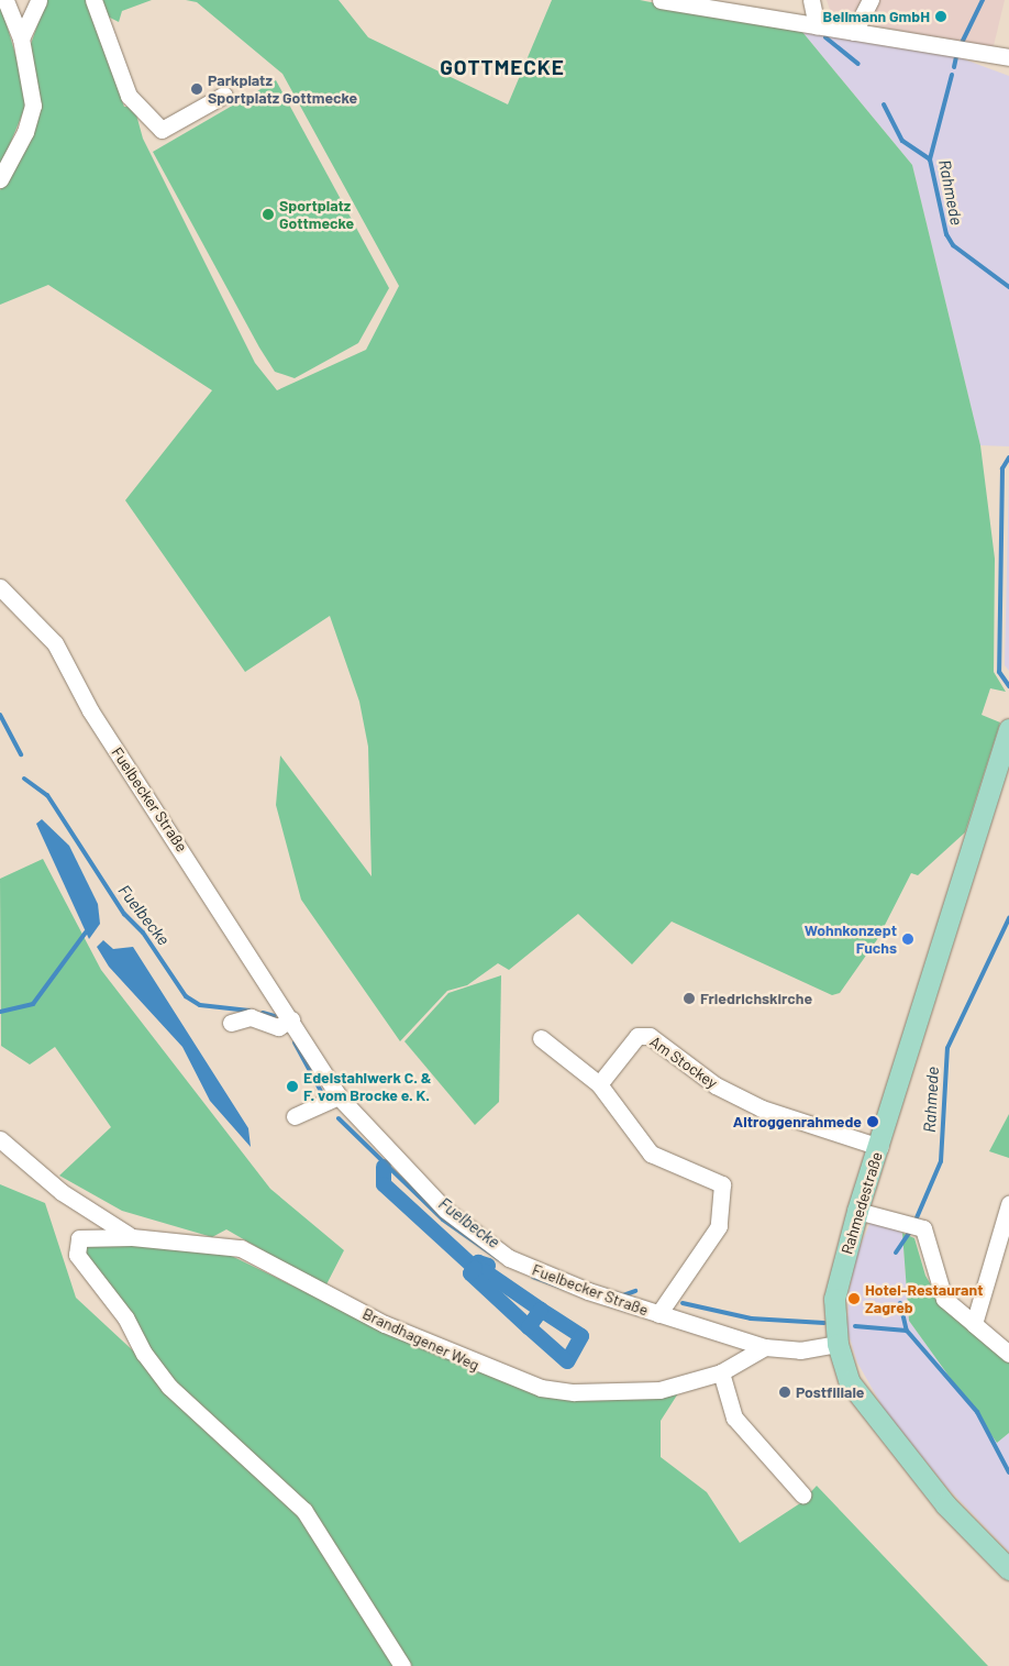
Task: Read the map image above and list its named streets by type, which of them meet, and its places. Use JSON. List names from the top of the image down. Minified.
{"streets":{"main road":["Rahmedestraße"],"street":["Fuelbecker Straße","Am Stockey","Brandhagener Weg"]},"crossings":[["Fuelbecker Straße","Rahmedestraße"],["Fuelbecker Straße","Brandhagener Weg"],["Am Stockey","Rahmedestraße"]],"districts":["GOTTMECKE"],"water":["Rahmede","Fuelbecke"],"places":["Beilmann GmbH","Parkplatz Sportplatz Gottmecke","Sportplatz Gottmecke","Wohnkonzept Fuchs","Friedrichskirche","Edelstahlwerk C. & F. vom Brocke e. K.","Altroggenrahmede","Hotel-Restaurant Zagreb","Postfiliale"]}
